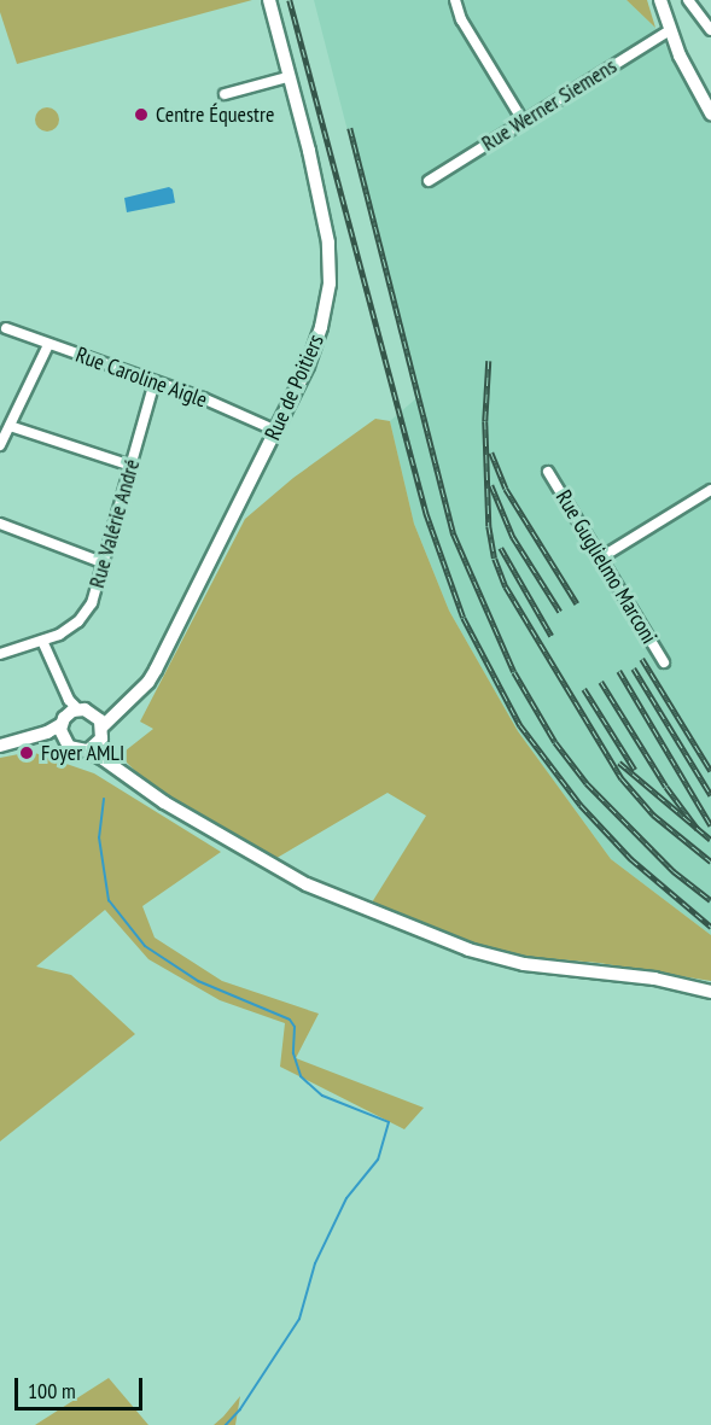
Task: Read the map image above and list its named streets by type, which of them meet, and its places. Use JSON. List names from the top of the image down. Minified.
{"streets":{"street":["Rue Werner Siemens","Rue Caroline Aigle","Rue de Poitiers","Rue Valérie André","Rue Guglielmo Marconi"]},"crossings":[["Rue Caroline Aigle","Rue de Poitiers"],["Rue Caroline Aigle","Rue Valérie André"]],"places":["Centre Équestre","Foyer AMLI"],"scale_bar":"100 m"}
